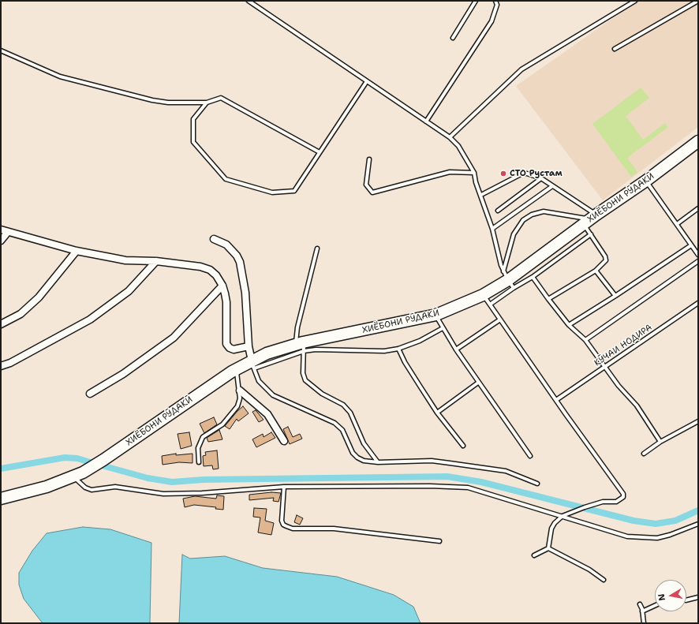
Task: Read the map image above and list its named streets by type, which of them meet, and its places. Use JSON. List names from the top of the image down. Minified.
{"streets":{"highway":["ХИЁБОНИ РӮДАКӢ"],"lane":["КӮЧАИ НОДИРА"]},"places":["СТО Рустам"],"north":"left"}
